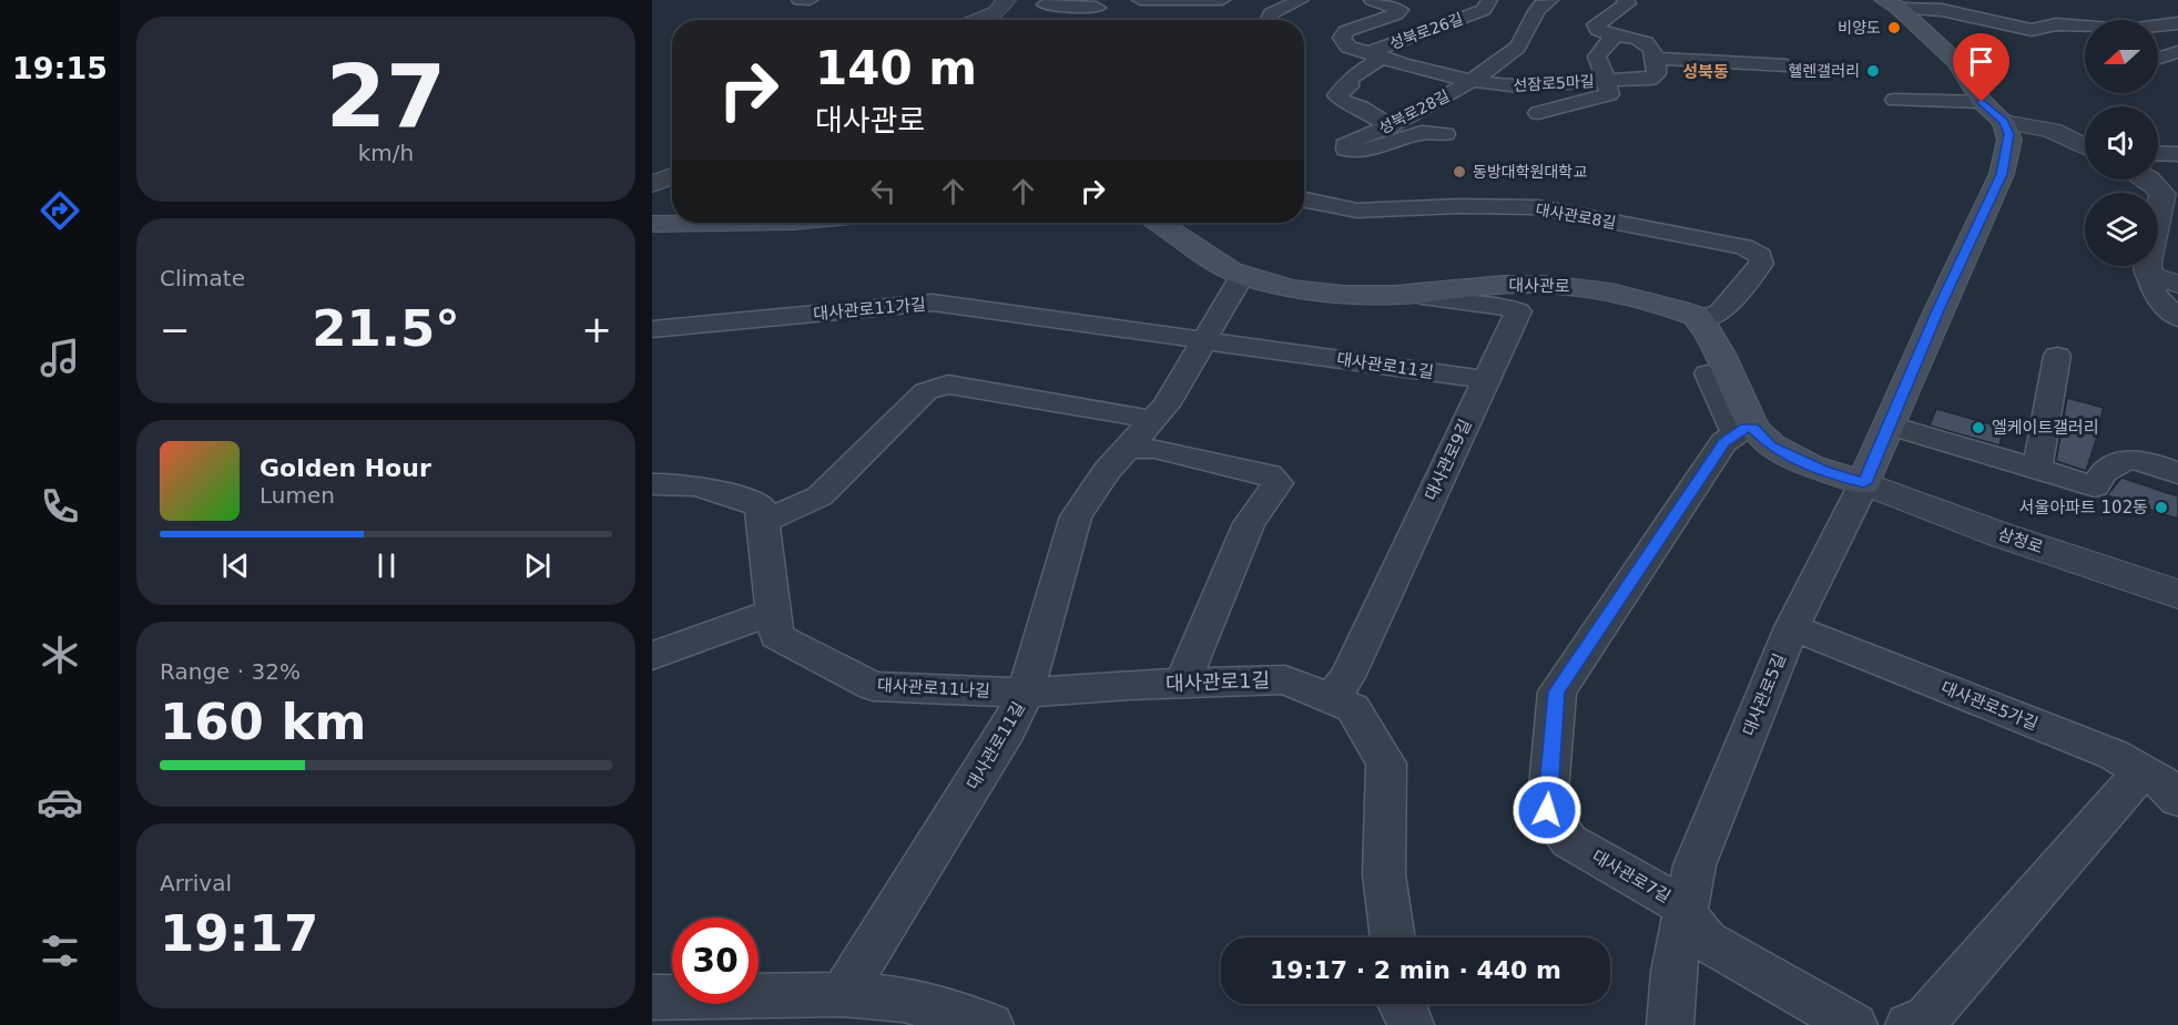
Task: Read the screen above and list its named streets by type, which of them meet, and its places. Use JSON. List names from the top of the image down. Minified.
{"streets":{"main road":["대사관로"],"street":["성북로26길","선잠로5마길","성북로28길","대사관로8길","대사관로11가길","대사관로11길","대사관로9길","삼청로","대사관로1길","대사관로11나길","대사관로5길","대사관로5가길","대사관로7길"]},"crossings":[["성북로26길","선잠로5마길"],["성북로26길","성북로28길"],["선잠로5마길","성북로28길"],["대사관로8길","대사관로"],["대사관로","대사관로11길"],["대사관로","대사관로9길"],["대사관로11가길","대사관로11길"],["대사관로11길","대사관로9길"],["대사관로11길","대사관로1길"],["대사관로11길","대사관로11나길"],["대사관로9길","대사관로1길"],["삼청로","대사관로5길"],["대사관로1길","대사관로11나길"],["대사관로5길","대사관로5가길"],["대사관로5길","대사관로7길"]],"districts":["성북동"],"places":["비양도","헬렌갤러리","동방대학원대학교","엘케이트갤러리","서울아파트 102동"],"north":"left","page":{"tabs":"19:15","tile":[["27","km/h"],"Climate",["Range · 32%","160 km"],["Arrival","19:17"]],"turn":["140 m","대사관로"],"heat":["−","21.5°","+"],"song":["Golden Hour","Lumen"],"limit":"30","trip":"19:17 · 2 min · 440 m"}}
